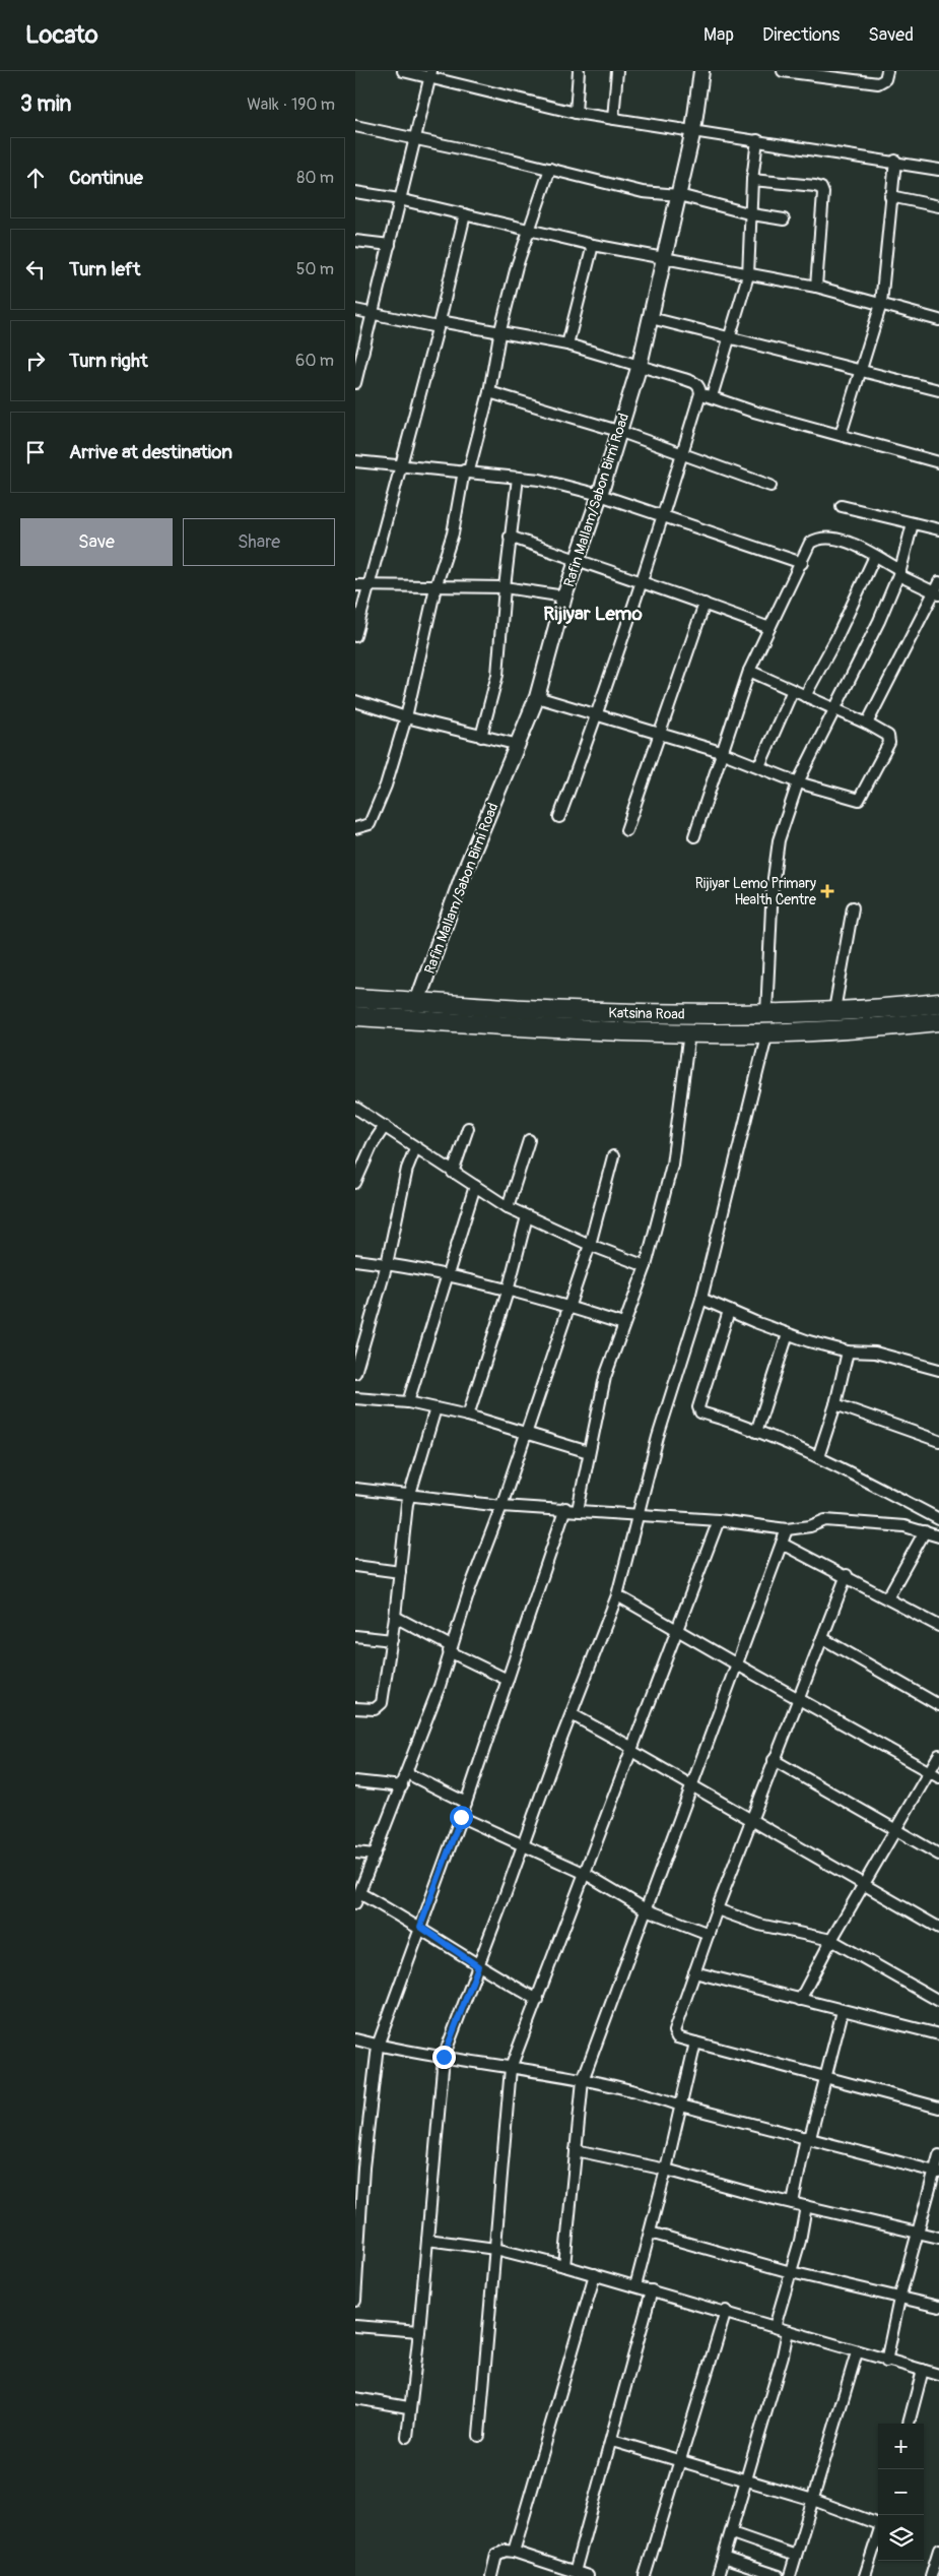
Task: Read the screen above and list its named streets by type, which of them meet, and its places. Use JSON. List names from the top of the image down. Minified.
{"streets":{"highway":["Katsina Road"],"street":["Rafin Mallam/Sabon Birni Road"]},"crossings":[["Rafin Mallam/Sabon Birni Road","Katsina Road"]],"districts":["Rijiyar Lemo"],"places":{"health":["Rijiyar Lemo Primary Health Centre"]},"page":{"header":"Locato","nav":["Map","Directions","Saved"],"heading":["3 min","Walk · 190 m"],"list":[["Continue","80 m"],["Turn left","50 m"],["Turn right","60 m"],"Arrive at destination"],"buttons":["Save","Share"],"map_buttons":["+","−"]}}
